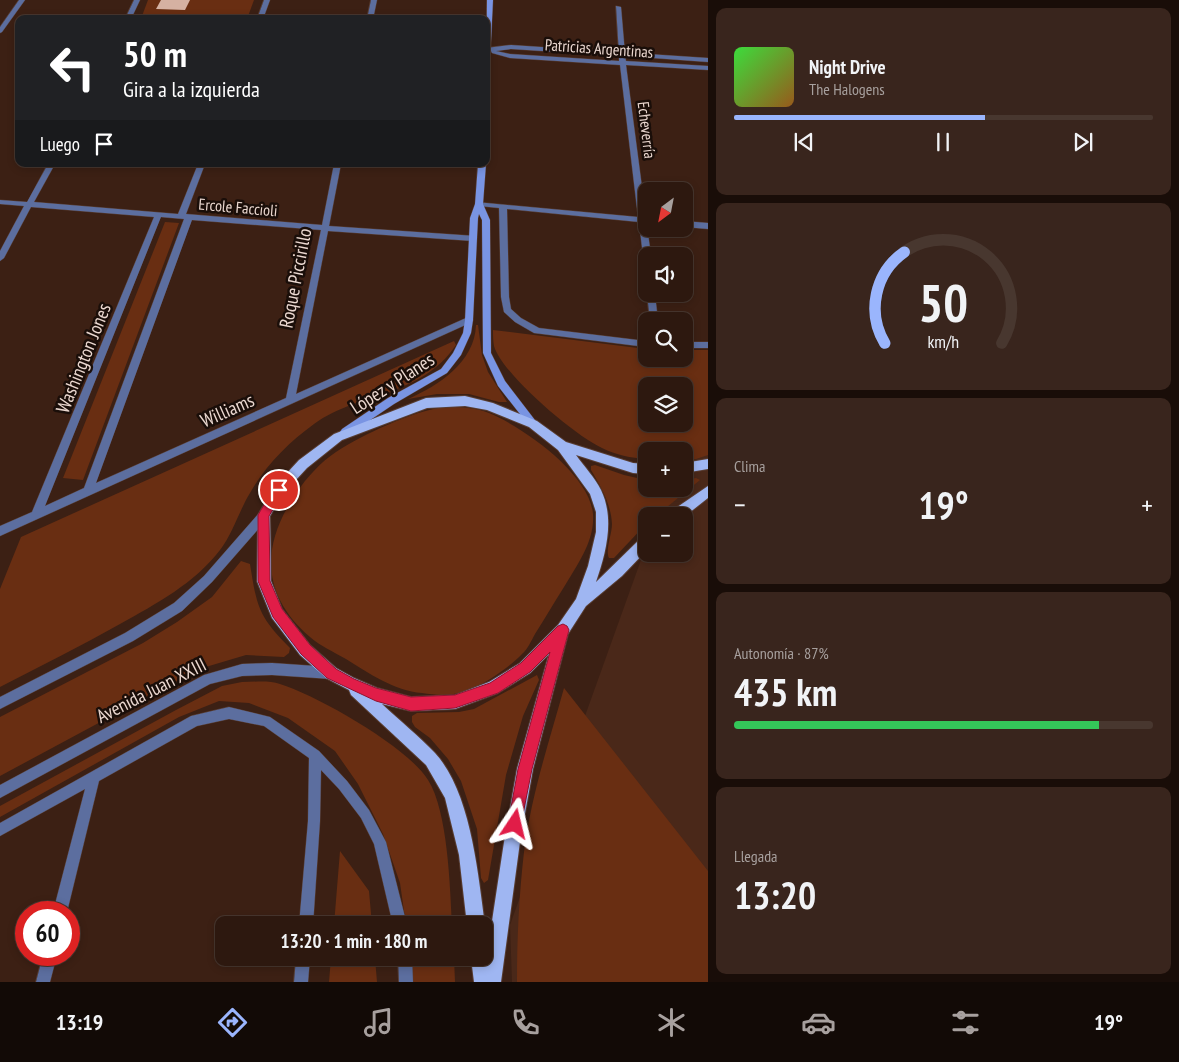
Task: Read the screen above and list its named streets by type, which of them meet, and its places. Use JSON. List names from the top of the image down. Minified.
{"streets":{"main road":["López y Planes"],"street":["Patricias Argentinas","Echeverría","Ercole Faccioli","Roque Piccirillo","Washington Jones","Williams","Avenida Juan XXIII"]},"crossings":[["Patricias Argentinas","Echeverría"],["Ercole Faccioli","Roque Piccirillo"],["Ercole Faccioli","Washington Jones"],["Ercole Faccioli","López y Planes"],["Roque Piccirillo","Williams"],["Washington Jones","Williams"],["López y Planes","Williams"]],"north":"bottom left","page":{"turn":["50 m","Gira a la izquierda"],"song":["Night Drive","The Halogens"],"then":"Luego","map_buttons":["+","−"],"tile":["Clima",["Autonomía · 87%","435 km"],["Llegada","13:20"]],"heat":["−","19°","+"],"limit":"60","trip":"13:20 · 1 min · 180 m","tabs":["13:19","19°"],"gauge":["50","km/h"]}}
